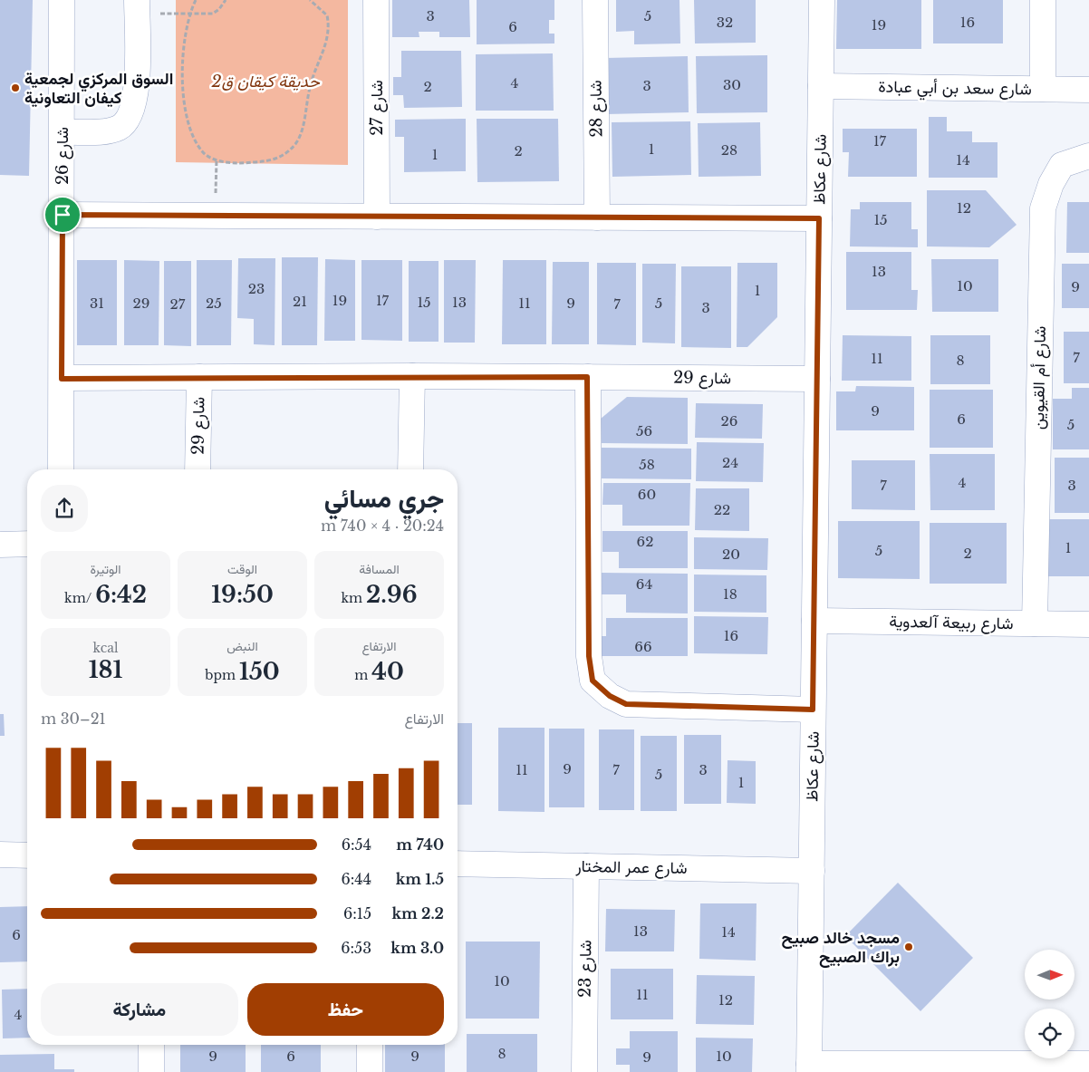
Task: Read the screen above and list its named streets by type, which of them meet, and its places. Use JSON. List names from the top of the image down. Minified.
{"streets":{"street":["شارع سعد بن أبي عبادة","شارع 27","شارع 28","شارع 26","شارع عكاظ","شارع 29","شارع أم القيوين","شارع ربيعة آلعدوية","شارع عمر المختار","شارع 23"]},"crossings":[["شارع سعد بن أبي عبادة","شارع عكاظ"],["شارع 26","شارع 29"],["شارع عكاظ","شارع 29"],["شارع عكاظ","شارع ربيعة آلعدوية"],["شارع عكاظ","شارع عمر المختار"],["شارع أم القيوين","شارع ربيعة آلعدوية"],["شارع عمر المختار","شارع 23"]],"parks":["حديقة كيقان ق2"],"places":["السوق المركزي لجمعية كيفان التعاونية","مسجد خالد صبيح براك الصبيح"],"house_numbers":["3","5","32","16","19","6","4","30","3","2","17","1","28","2","1","14","12","15","13","10","9","23","1","19","17","21","15","13","31","29","25","11","9","5","27","7","3","7","11","8","9","6","26","5","56","24","58","4","7","3","60","22","62","1","5","2","20","64","18","16","66","9","11","7","3","5","1","13","14","6","10","11","12","4","8","9","6","9","10","9"],"north":"right","page":{"heading":["جري مسائي","20:24 · 4 × 740 m"],"stats":[["المسافة","2.96 km"],["الوقت","19:50"],["الوتيرة","6:42 /km"],["الارتفاع","40 m"],["النبض","150 bpm"],["kcal","181"]],"chart":["الارتفاع","21–30 m"],"list":[{"name":"740 m","note":"6:54"},{"name":"1.5 km","note":"6:44"},{"name":"2.2 km","note":"6:15"},{"name":"3.0 km","note":"6:53"}],"buttons":["حفظ","مشاركة"]}}
